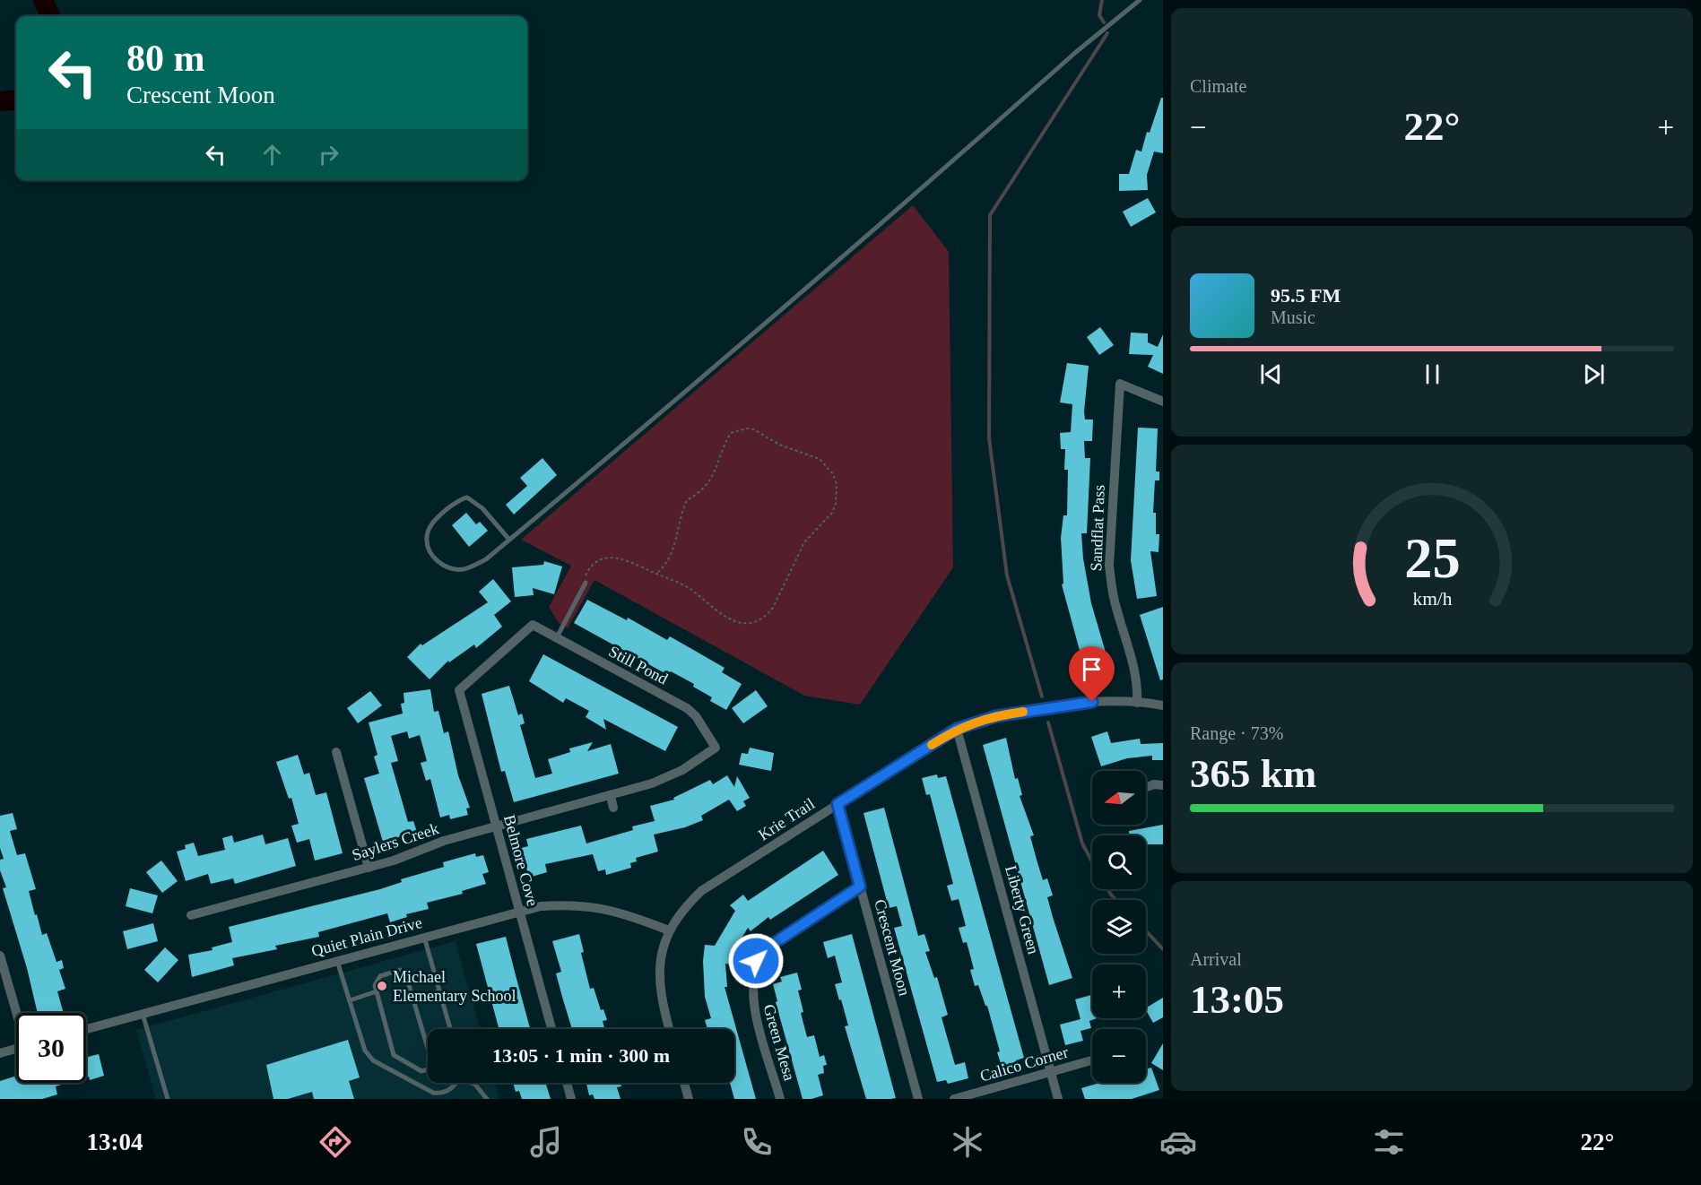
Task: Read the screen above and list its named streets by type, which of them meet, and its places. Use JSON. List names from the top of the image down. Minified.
{"streets":{"street":["Sandflat Pass","Still Pond","Krie Trail","Saylers Creek","Belmore Cove","Liberty Green","Quiet Plain Drive","Crescent Moon","Green Mesa","Calico Corner"]},"crossings":[["Sandflat Pass","Krie Trail"],["Still Pond","Saylers Creek"],["Still Pond","Belmore Cove"],["Krie Trail","Liberty Green"],["Krie Trail","Quiet Plain Drive"],["Krie Trail","Crescent Moon"],["Saylers Creek","Belmore Cove"],["Belmore Cove","Quiet Plain Drive"],["Liberty Green","Calico Corner"],["Crescent Moon","Green Mesa"]],"places":["Michael Elementary School"],"north":"left","page":{"tile":["Climate",["Range · 73%","365 km"],["Arrival","13:05"]],"turn":["80 m","Crescent Moon"],"heat":["−","22°","+"],"song":["95.5 FM","Music"],"map_buttons":["+","−"],"limit":"30","trip":"13:05 · 1 min · 300 m","tabs":["13:04","22°"],"gauge":["25","km/h"]}}
